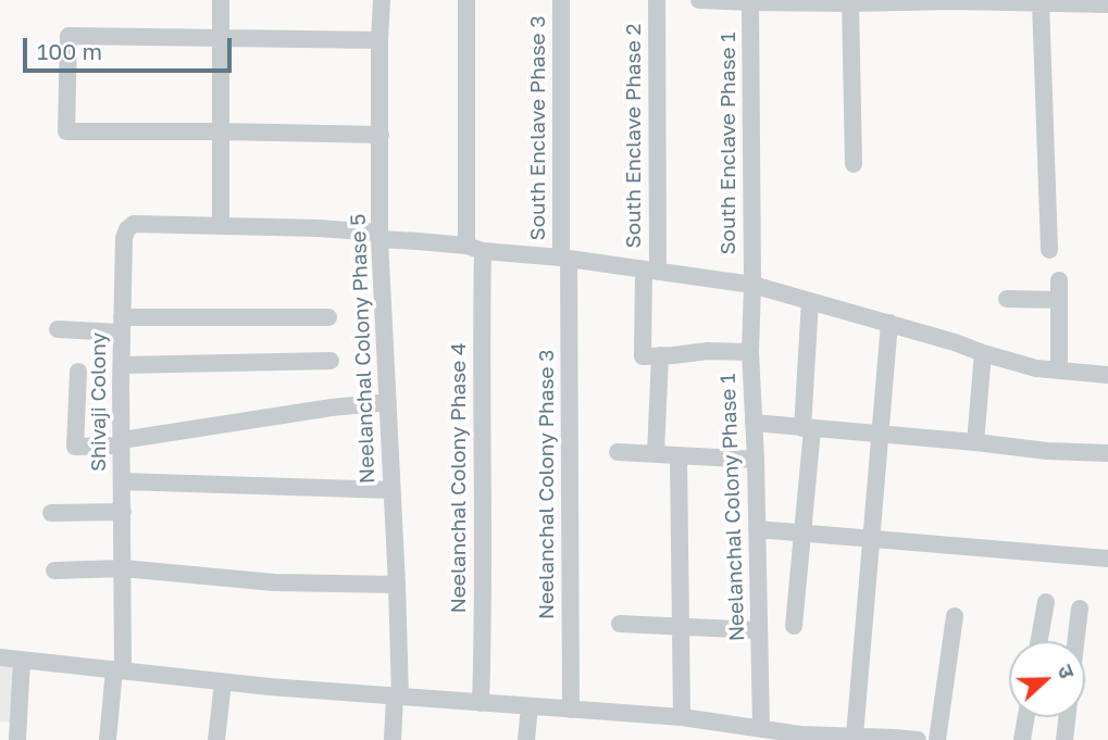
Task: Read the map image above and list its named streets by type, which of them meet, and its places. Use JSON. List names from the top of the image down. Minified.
{"streets":{"street":["South Enclave Phase 3","South Enclave Phase 2","South Enclave Phase 1","Neelanchal Colony Phase 5","Shivaji Colony","Neelanchal Colony Phase 4","Neelanchal Colony Phase 3","Neelanchal Colony Phase 1"]},"crossings":[["South Enclave Phase 3","Neelanchal Colony Phase 3"],["South Enclave Phase 1","Neelanchal Colony Phase 1"]],"scale_bar":"100 m","north":"right"}
